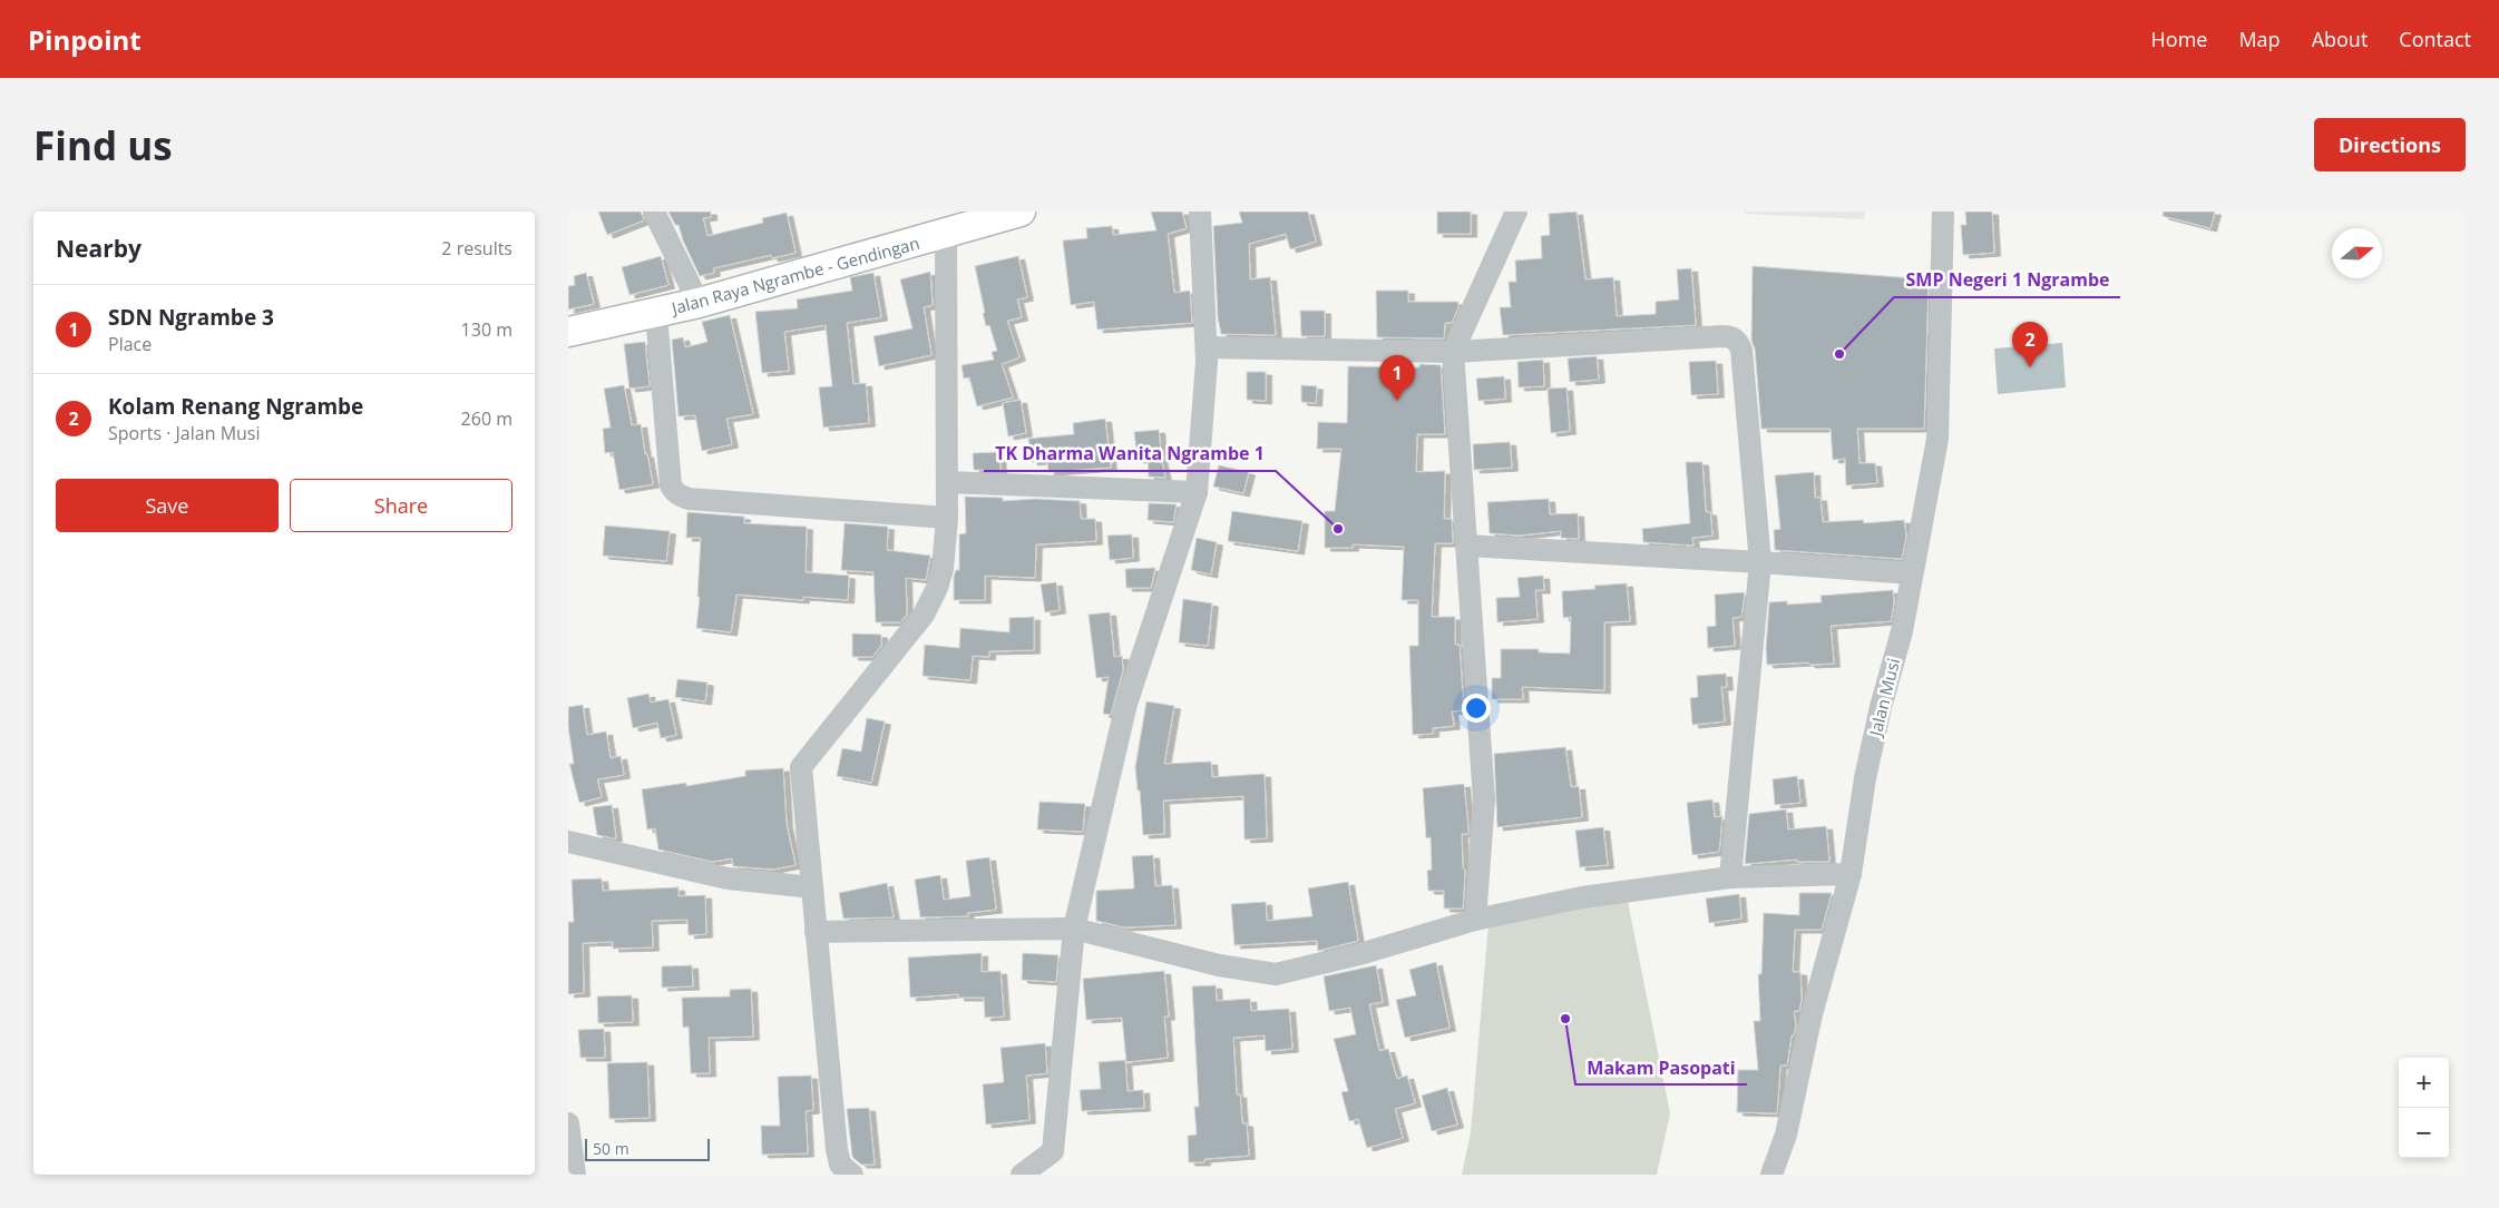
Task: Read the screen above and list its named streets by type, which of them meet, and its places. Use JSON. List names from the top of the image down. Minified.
{"streets":{"main road":["Jalan Raya Ngrambe - Gendingan"],"street":["Jalan Musi"]},"places":["SMP Negeri 1 Ngrambe","TK Dharma Wanita Ngrambe 1","Makam Pasopati"],"scale_bar":"50 m","north":"right","page":{"header":"Pinpoint","nav":["Home","Map","About","Contact"],"buttons":["Directions",["Save","Share"]],"title":"Find us","heading":["Nearby","2 results"],"list":[{"mark":"1","name":"SDN Ngrambe 3","note":"Place","value":"130 m"},{"mark":"2","name":"Kolam Renang Ngrambe","note":"Sports · Jalan Musi","value":"260 m"}],"pins":["2","1"],"map_buttons":["+","−"],"scale":"50 m"}}
